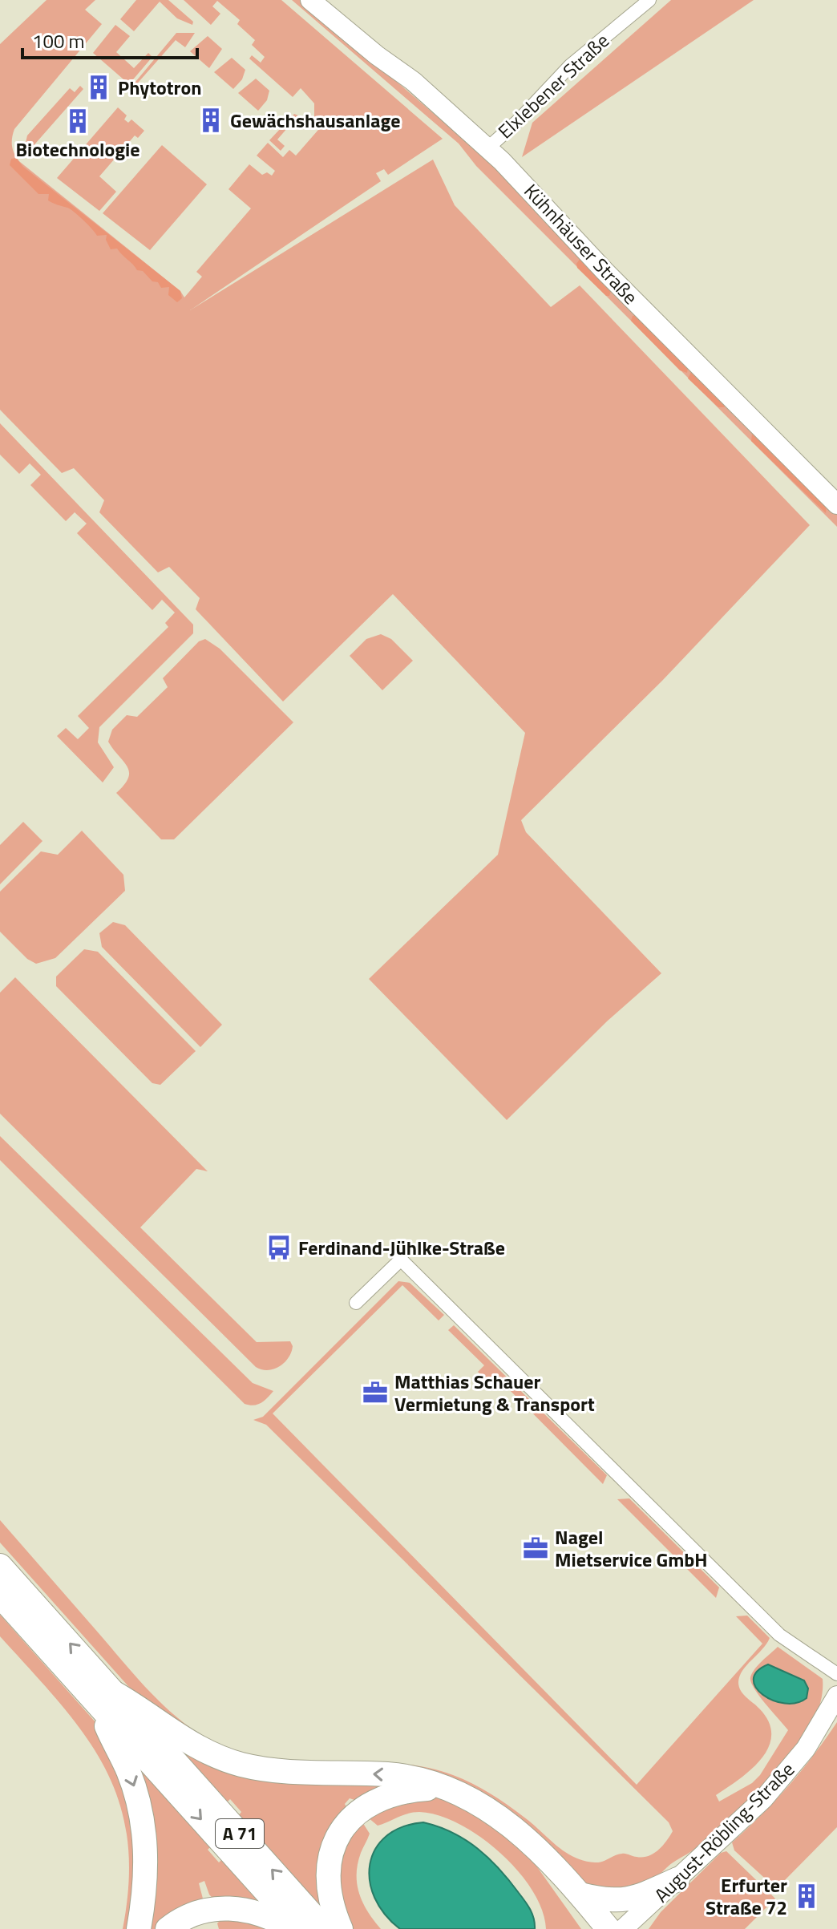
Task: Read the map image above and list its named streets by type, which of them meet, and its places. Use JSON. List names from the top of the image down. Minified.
{"streets":{"highway":["A 71"],"street":["Elxlebener Straße","Kühnhäuser Straße","August-Röbling-Straße"]},"crossings":[["Elxlebener Straße","Kühnhäuser Straße"]],"places":{"building":["Phytotron","Gewächshausanlage","Biotechnologie","Erfurter Straße 72"],"bus stop":["Ferdinand-Jühlke-Straße"],"office":["Matthias Schauer Vermietung & Transport","Nagel Mietservice GmbH"]},"scale_bar":"100 m"}
